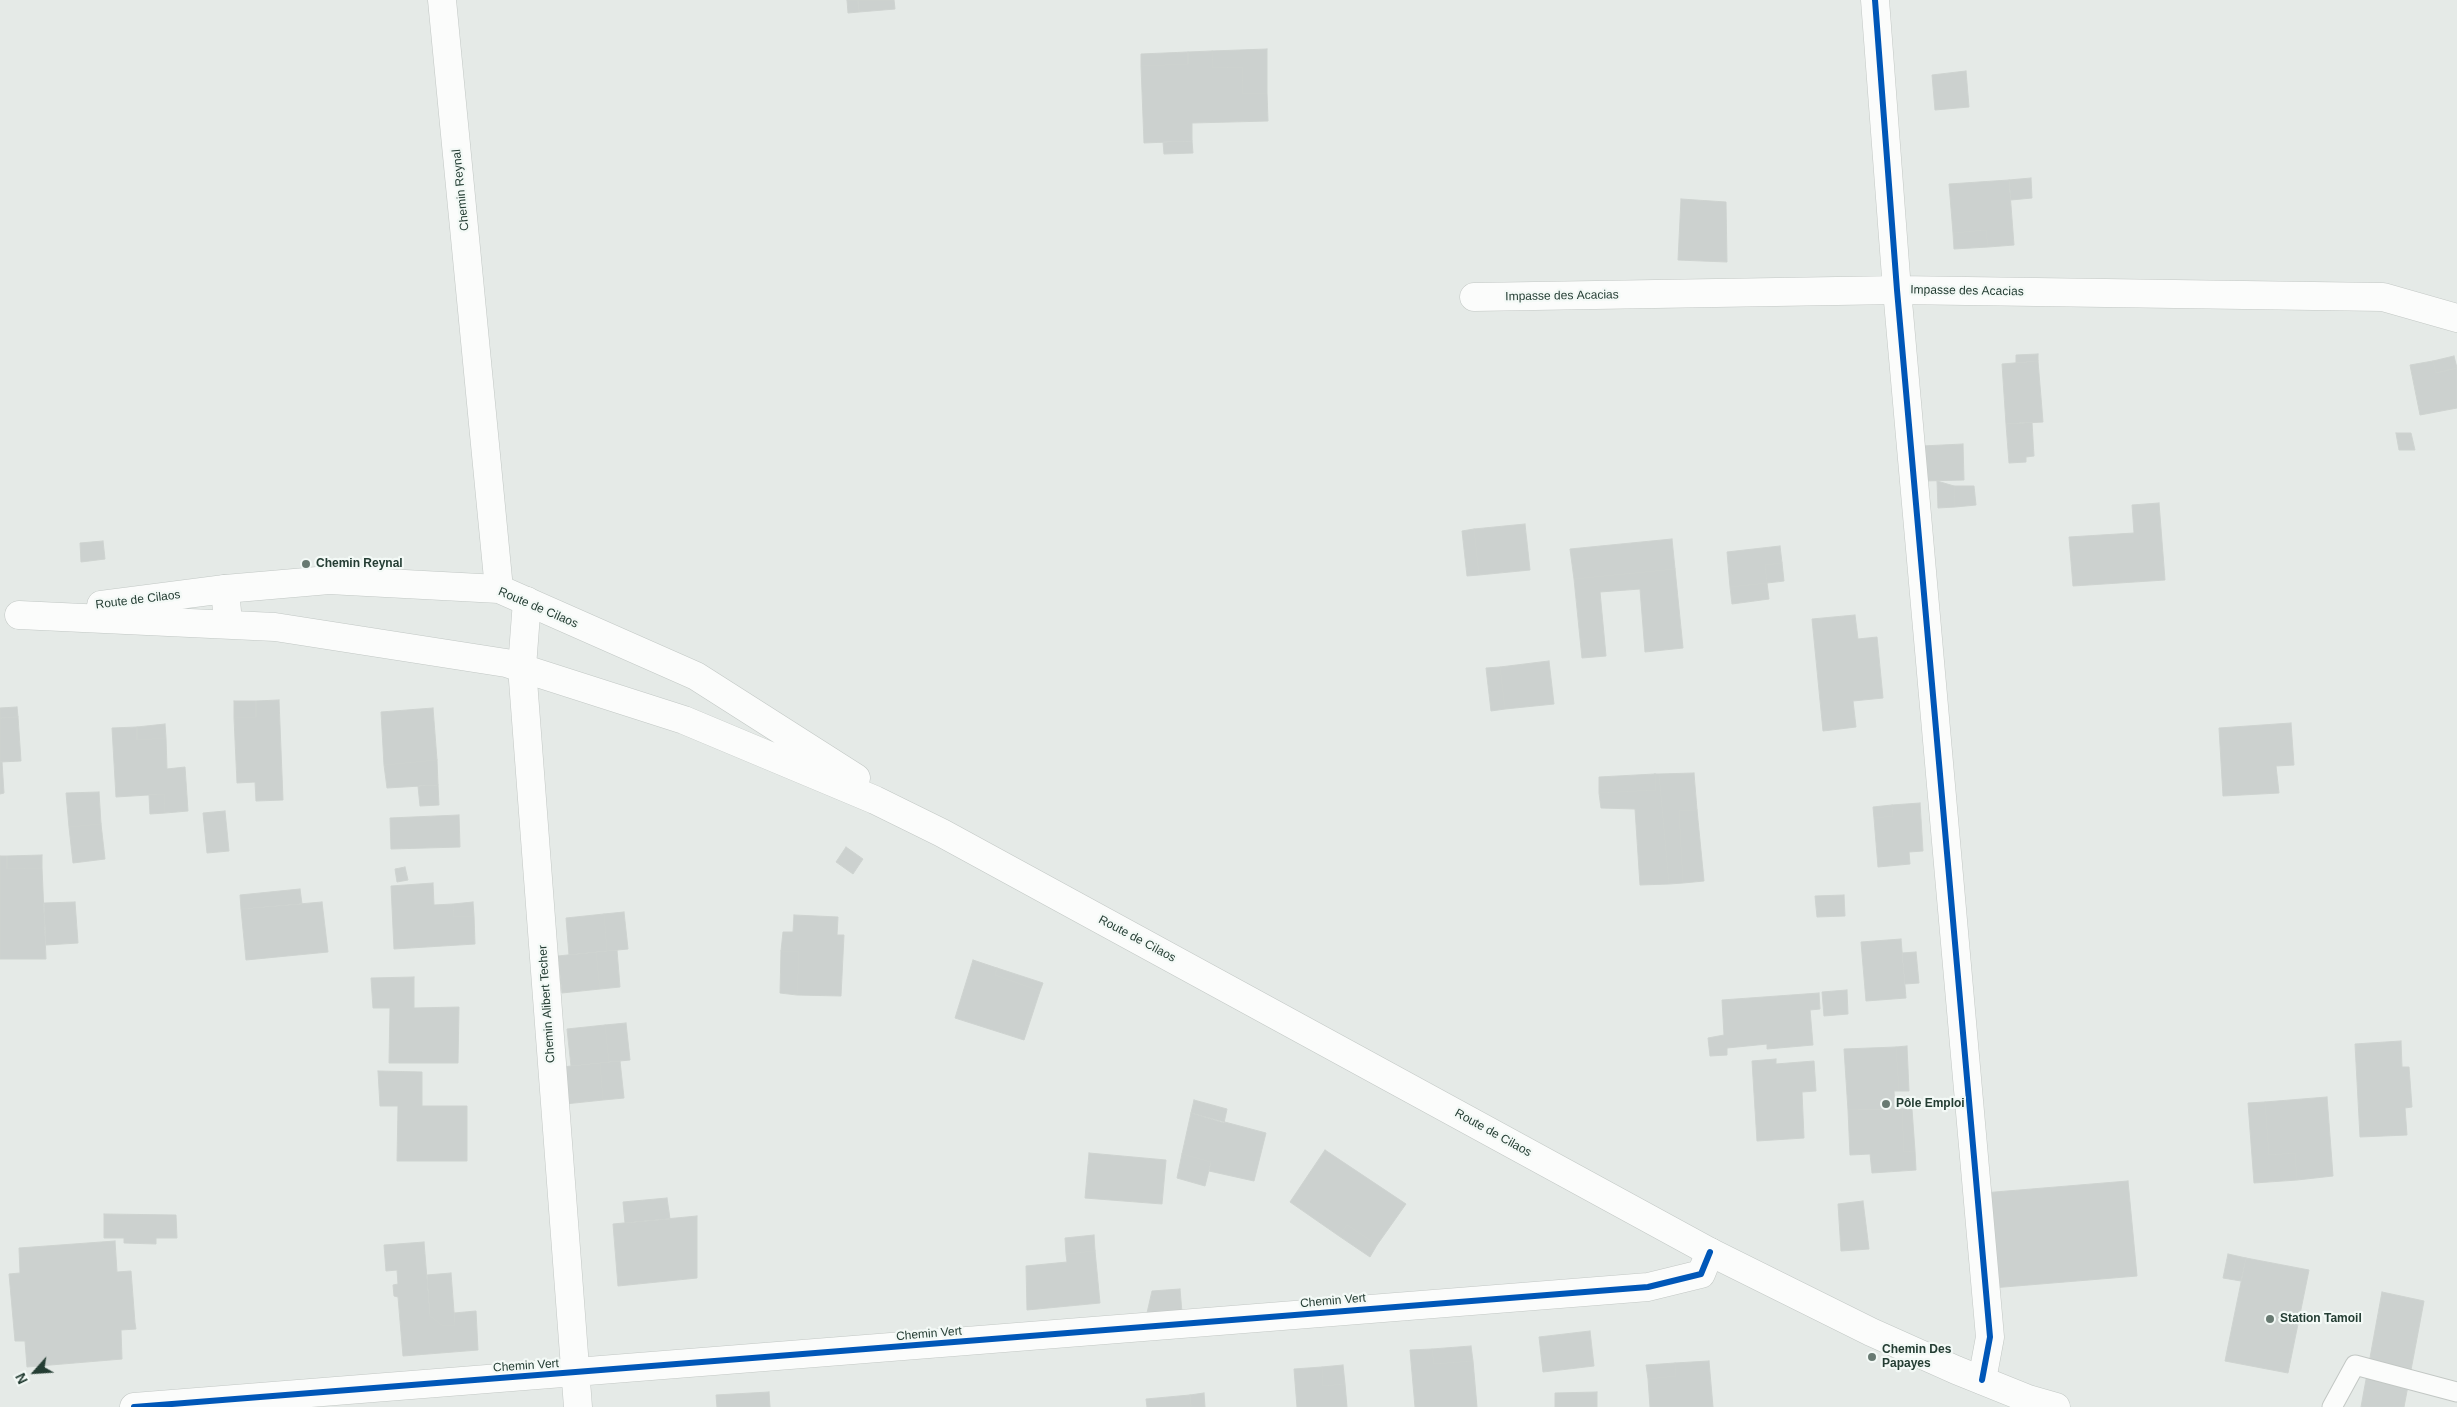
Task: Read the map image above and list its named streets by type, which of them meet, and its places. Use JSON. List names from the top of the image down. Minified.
{"streets":{"street":["Chemin Reynal","Impasse des Acacias","Route de Cilaos","Chemin Alibert Techer","Chemin Vert"]},"crossings":[["Chemin Reynal","Route de Cilaos"],["Route de Cilaos","Chemin Alibert Techer"],["Route de Cilaos","Chemin Vert"],["Chemin Alibert Techer","Chemin Vert"]],"places":["Chemin Reynal","Pôle Emploi","Station Tamoil","Chemin Des Papayes"],"north":"bottom left"}
